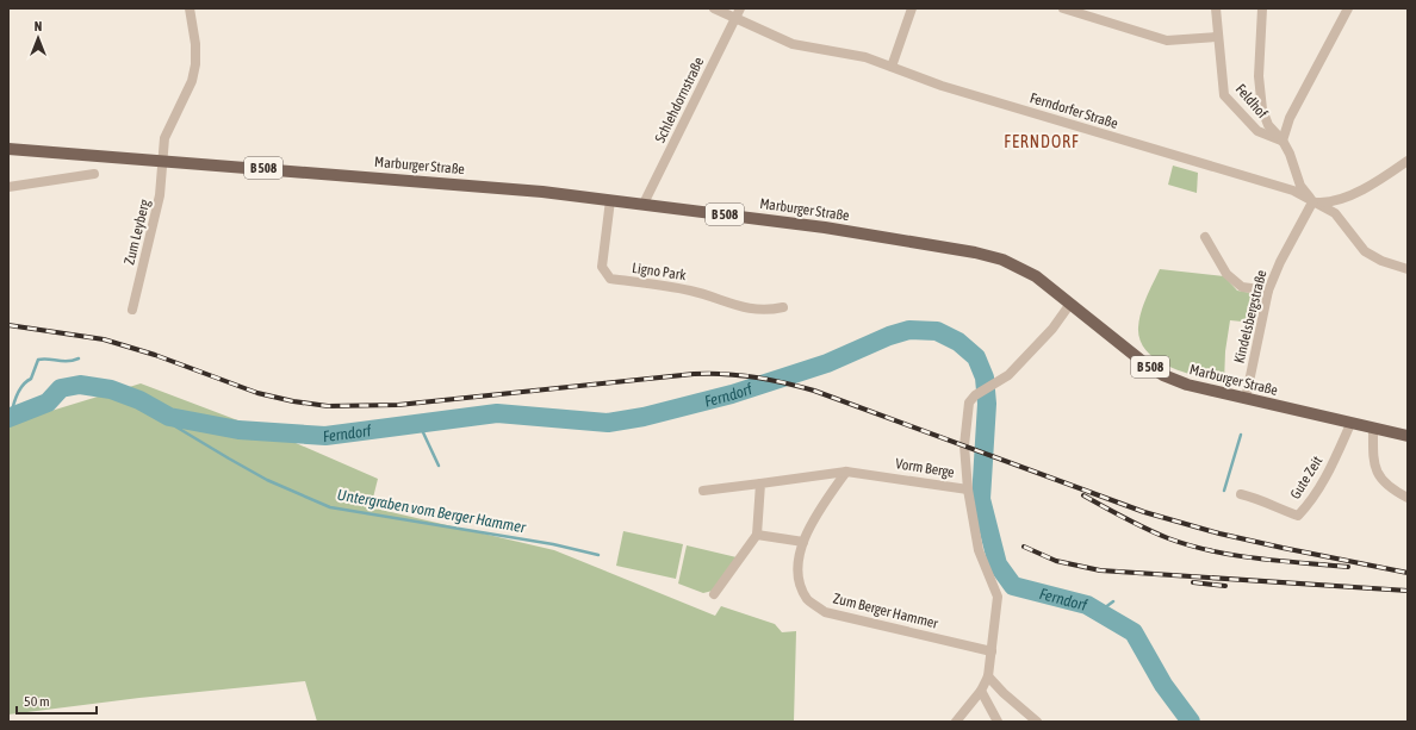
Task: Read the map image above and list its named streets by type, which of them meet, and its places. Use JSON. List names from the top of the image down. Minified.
{"streets":{"main road":["Marburger Straße","B 508"],"street":["Schlehdornstraße","Feldhof","Ferndorfer Straße","Zum Leyberg","Ligno Park","Kindelsbergstraße","Vorm Berge","Gute Zeit","Zum Berger Hammer"]},"crossings":[["Schlehdornstraße","Ferndorfer Straße"],["Schlehdornstraße","Marburger Straße"],["Ferndorfer Straße","Kindelsbergstraße"],["Marburger Straße","Zum Leyberg"],["Marburger Straße","Ligno Park"],["Marburger Straße","Kindelsbergstraße"],["Marburger Straße","Vorm Berge"],["Marburger Straße","Gute Zeit"]],"districts":["FERNDORF"],"water":["Ferndorf","Untergraben vom Berger Hammer"],"scale_bar":"50 m","north":"top"}
